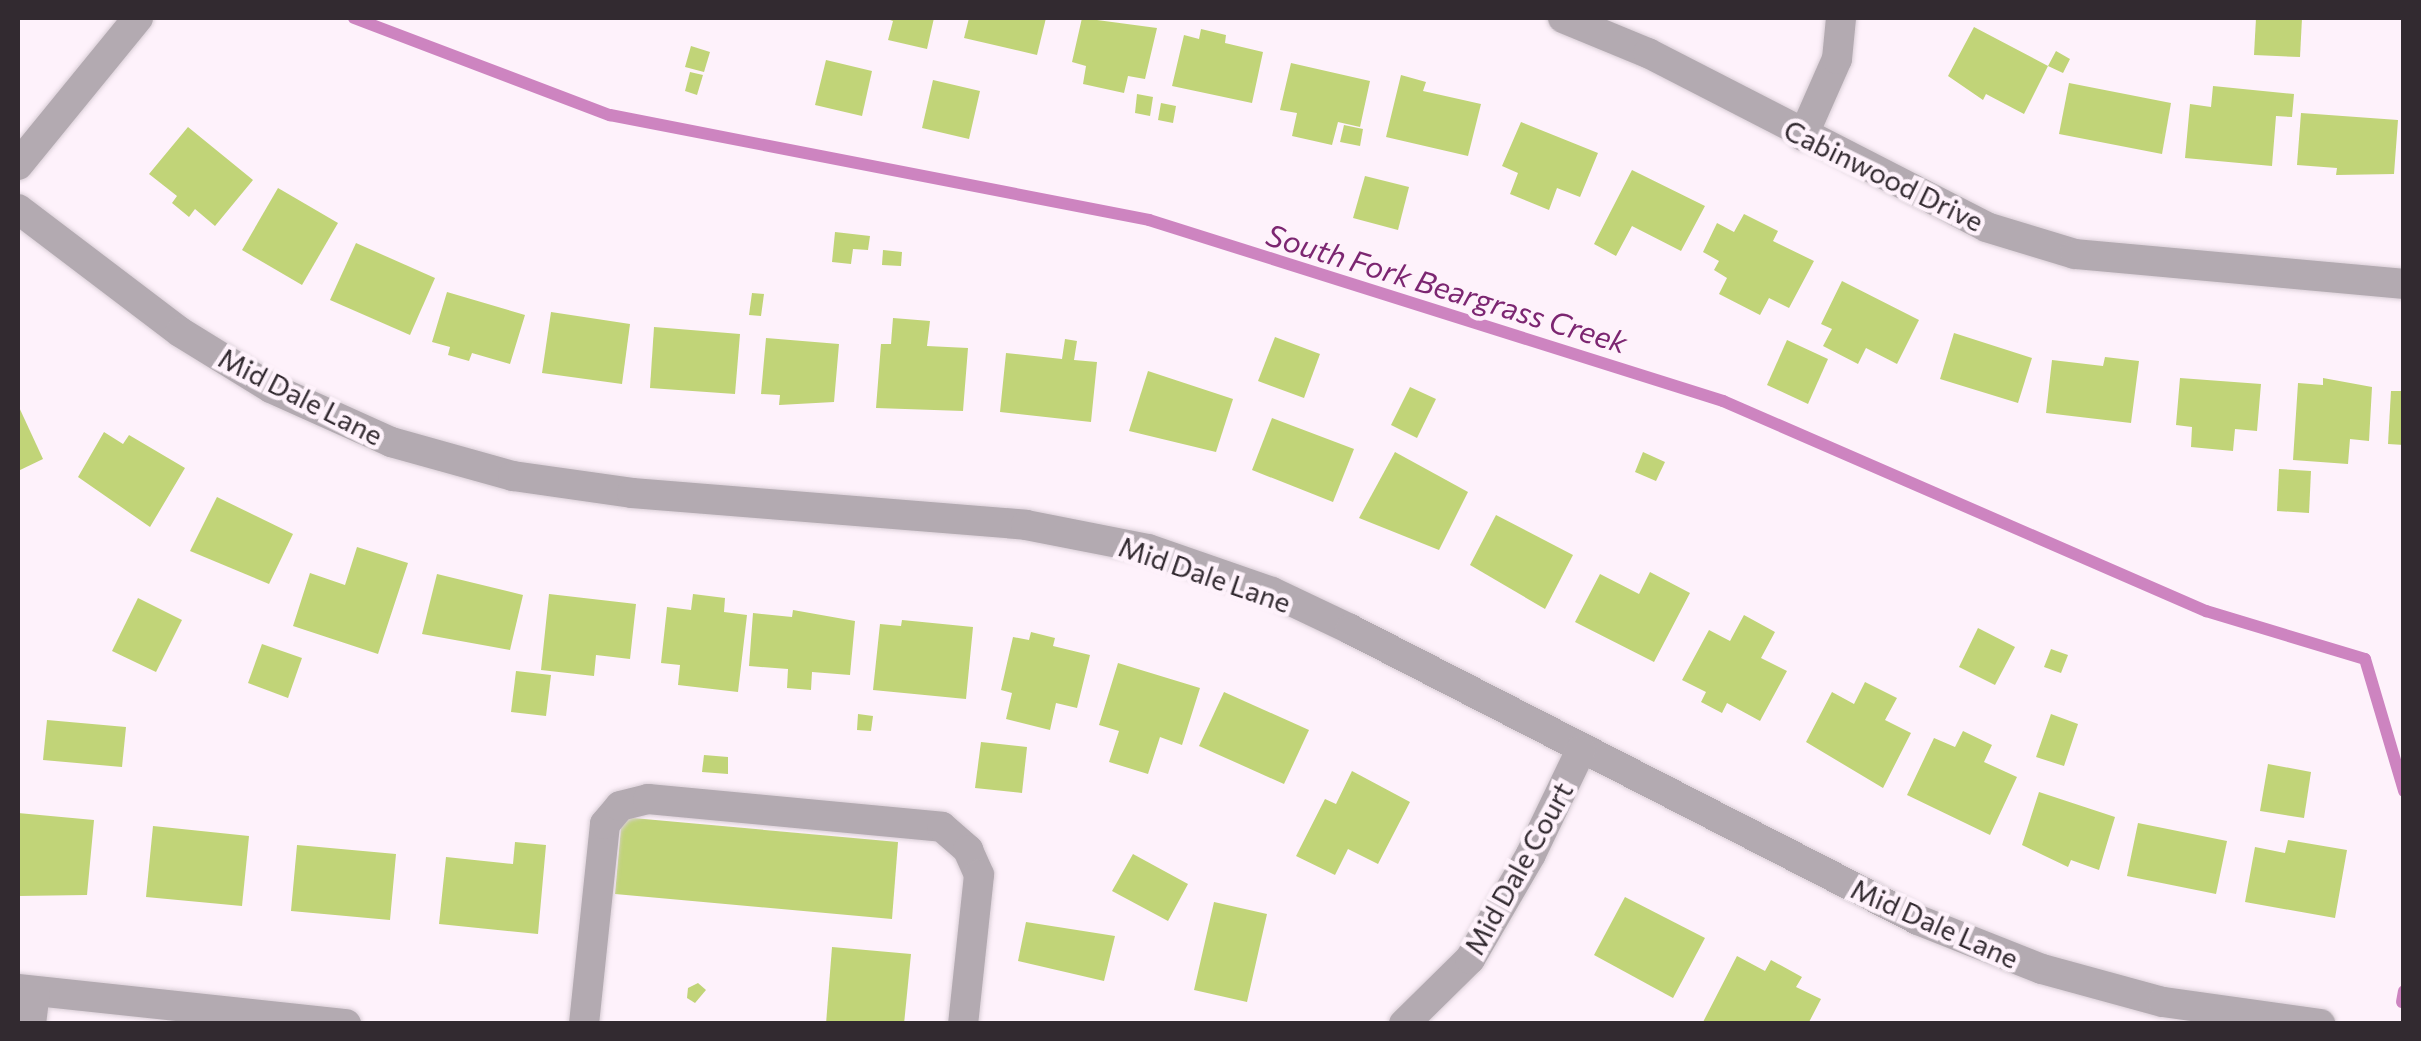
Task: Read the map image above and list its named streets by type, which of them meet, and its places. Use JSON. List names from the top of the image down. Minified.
{"streets":{"street":["Cabinwood Drive","Mid Dale Lane","Mid Dale Court"]},"crossings":[["Mid Dale Lane","Mid Dale Court"]],"water":["South Fork Beargrass Creek"]}
